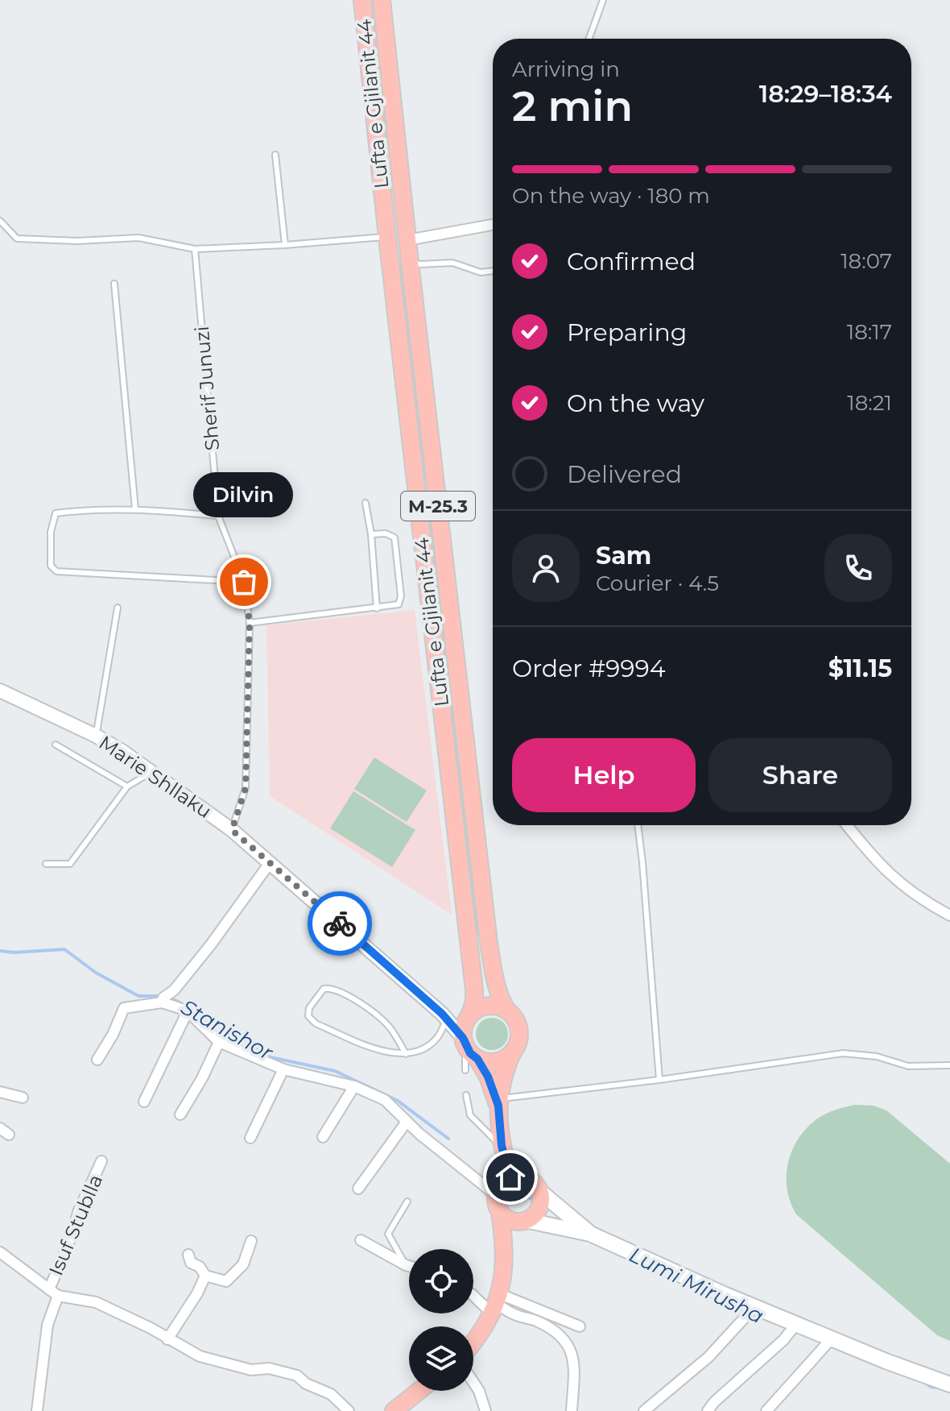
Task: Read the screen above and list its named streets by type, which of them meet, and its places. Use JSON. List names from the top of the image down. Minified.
{"streets":{"main road":["Lufta e Gjilanit 44","M-25.3"],"street":["Marie Shllaku","Isuf Stublla"],"lane":["Sherif Junuzi"]},"crossings":[["Lufta e Gjilanit 44","M-25.3"],["Lufta e Gjilanit 44","Marie Shllaku"],["Sherif Junuzi","Marie Shllaku"],["M-25.3","Marie Shllaku"]],"water":["Stanishor","Lumi Mirusha"],"places":["Dilvin"],"page":{"heading":["2 min","Arriving in","18:29–18:34"],"panel":["Sam","Courier · 4.5","Order #9994","$11.15"],"bar":"On the way · 180 m","list":[["Confirmed","18:07"],["Preparing","18:17"],["On the way","18:21"],"Delivered"],"bubble":"Dilvin","buttons":["Help","Share"]}}
